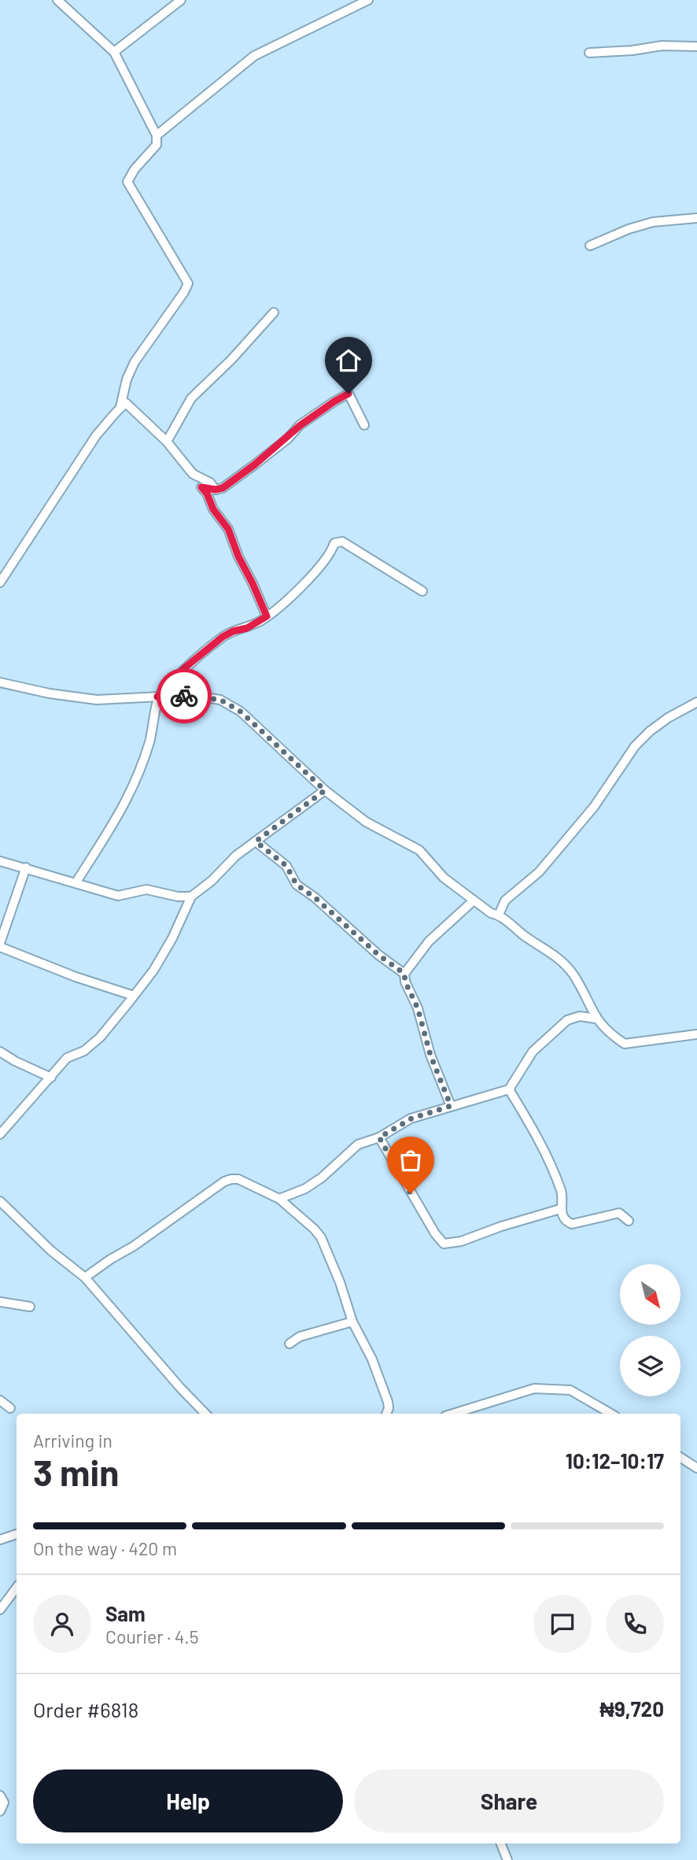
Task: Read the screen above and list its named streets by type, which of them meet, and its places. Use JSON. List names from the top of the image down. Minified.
{"north":"bottom right","page":{"heading":["3 min","Arriving in","10:12–10:17"],"panel":["Sam","Courier · 4.5","Order #6818","₦9,720"],"bar":"On the way · 420 m","buttons":["Help","Share"]}}
